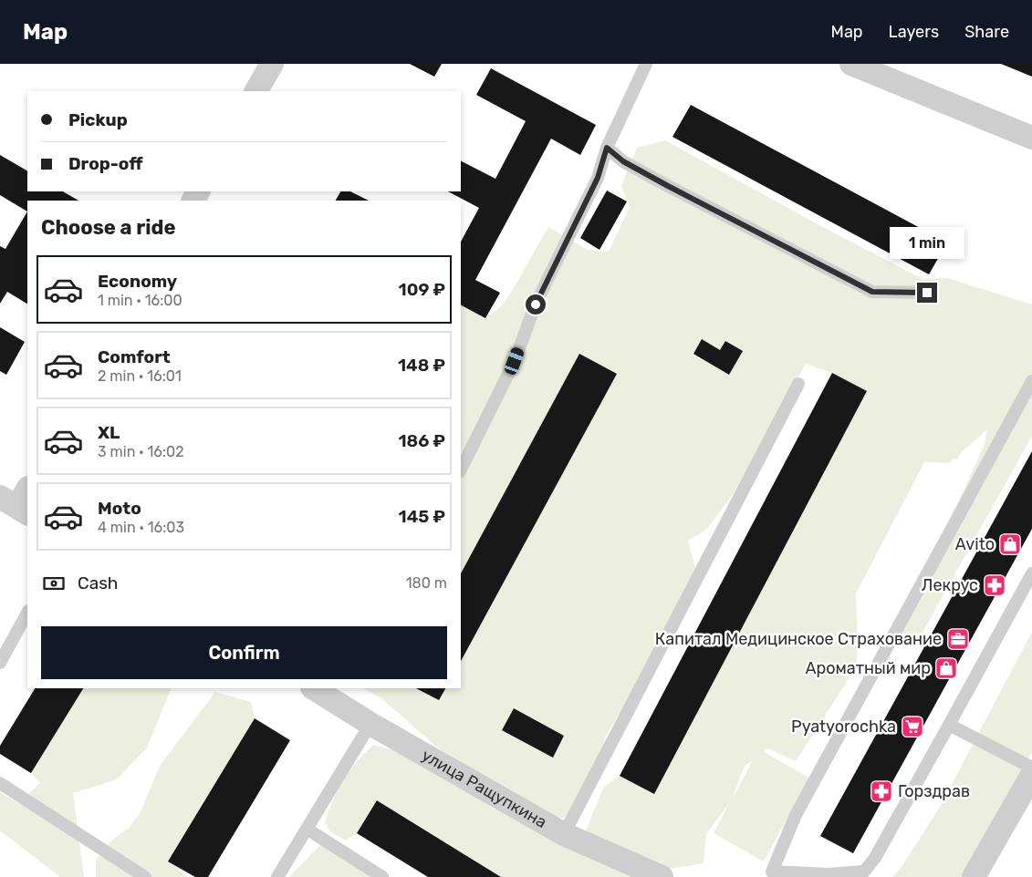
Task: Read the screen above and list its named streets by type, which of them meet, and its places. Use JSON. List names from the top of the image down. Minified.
{"streets":{"street":["улица Ращупкина"]},"places":{"shop":["Avito","Ароматный мир"],"pharmacy":["Лекрус","Горздрав"],"office":["Капитал Медицинское Страхование"],"supermarket":["Pyatyorochka"]},"page":{"header":"Map","nav":["Map","Layers","Share"],"banner":["Pickup","Drop-off"],"heading":"Choose a ride","bubble":"1 min","list":[{"name":"Economy","note":"1 min · 16:00","value":"109 ₽"},{"name":"Comfort","note":"2 min · 16:01","value":"148 ₽"},{"name":"XL","note":"3 min · 16:02","value":"186 ₽"},{"name":"Moto","note":"4 min · 16:03","value":"145 ₽"}],"pay":["Cash","180 m"],"buttons":"Confirm"}}
